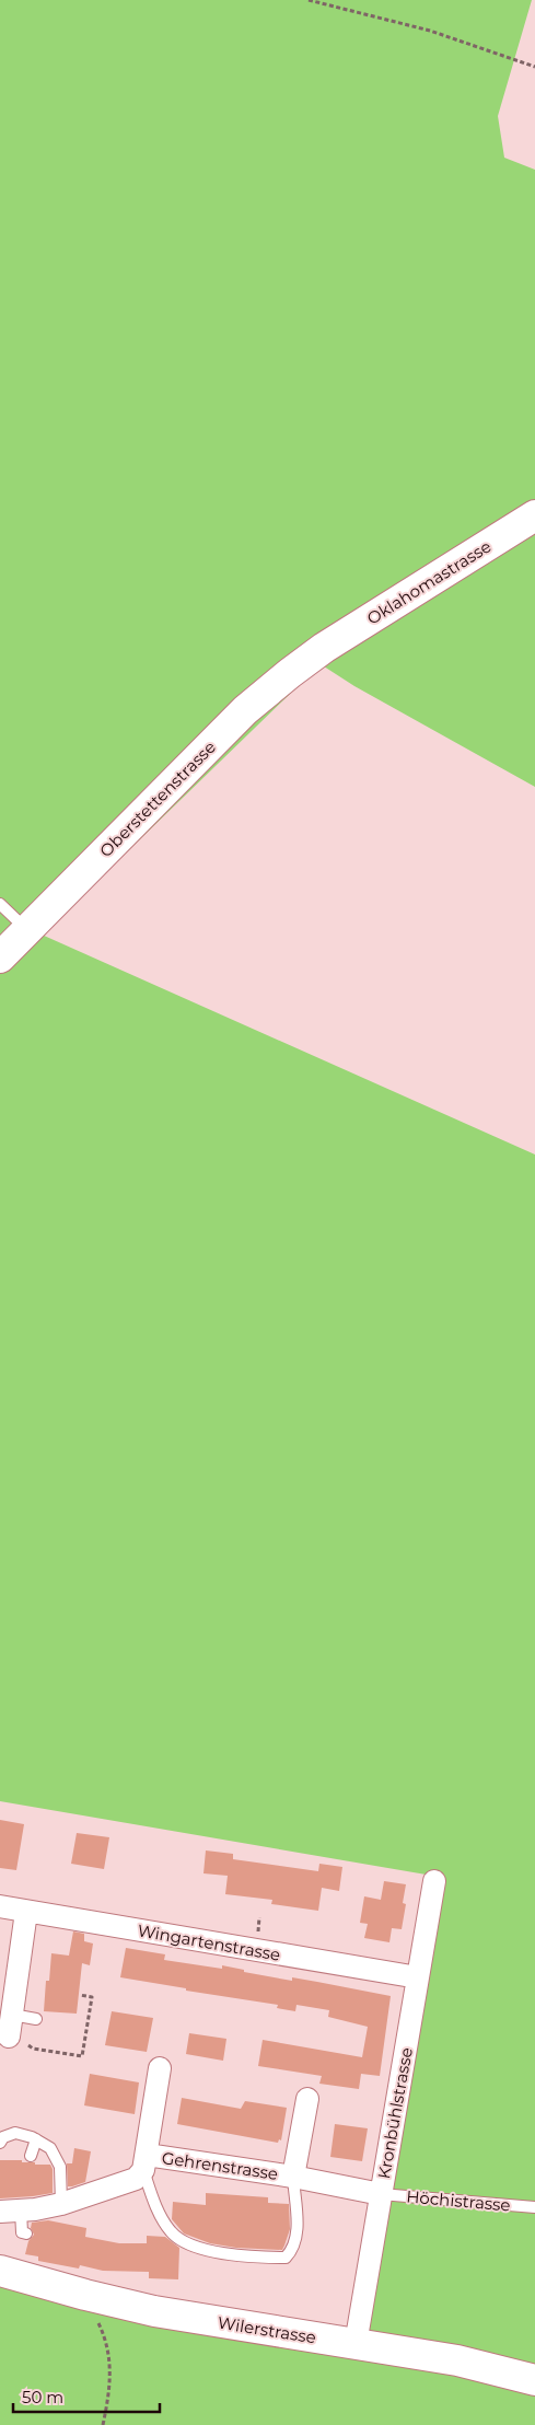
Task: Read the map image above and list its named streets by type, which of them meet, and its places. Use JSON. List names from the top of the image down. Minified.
{"streets":{"street":["Oklahomastrasse","Oberstettenstrasse","Wingartenstrasse","Kronbühlstrasse","Gehrenstrasse","Wilerstrasse"],"lane":["Höchistrasse"]},"crossings":[["Oklahomastrasse","Oberstettenstrasse"],["Wingartenstrasse","Kronbühlstrasse"],["Kronbühlstrasse","Gehrenstrasse"],["Kronbühlstrasse","Höchistrasse"],["Kronbühlstrasse","Wilerstrasse"],["Gehrenstrasse","Höchistrasse"]],"scale_bar":"50 m"}
